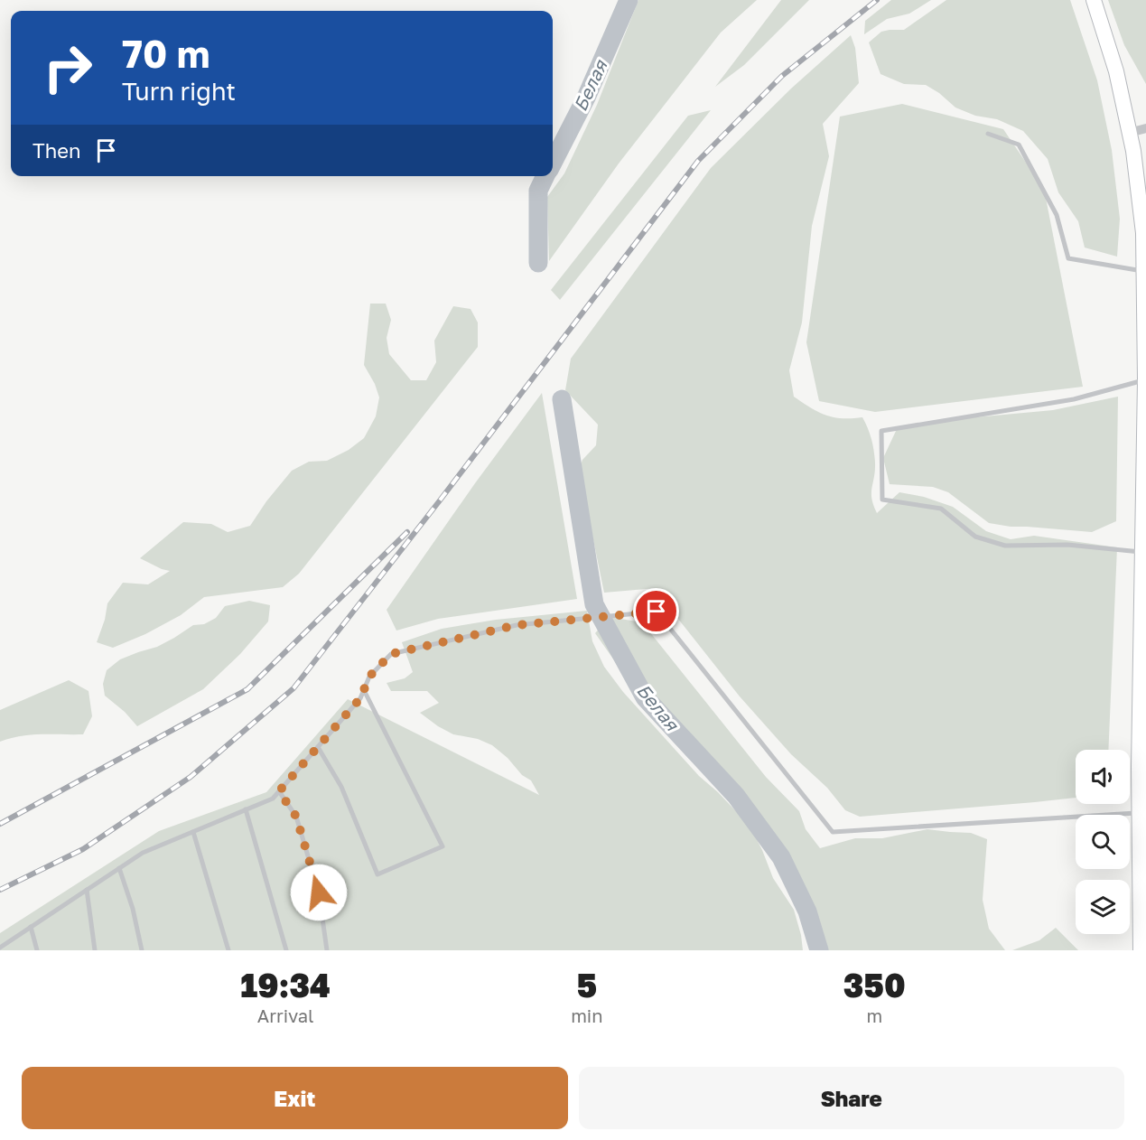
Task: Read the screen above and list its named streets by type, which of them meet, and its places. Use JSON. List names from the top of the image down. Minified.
{"water":["Белая"],"page":{"turn":["70 m","Turn right"],"then":"Then","eta":["19:34","Arrival","5","min","350","m"],"buttons":["Exit","Share"]}}
